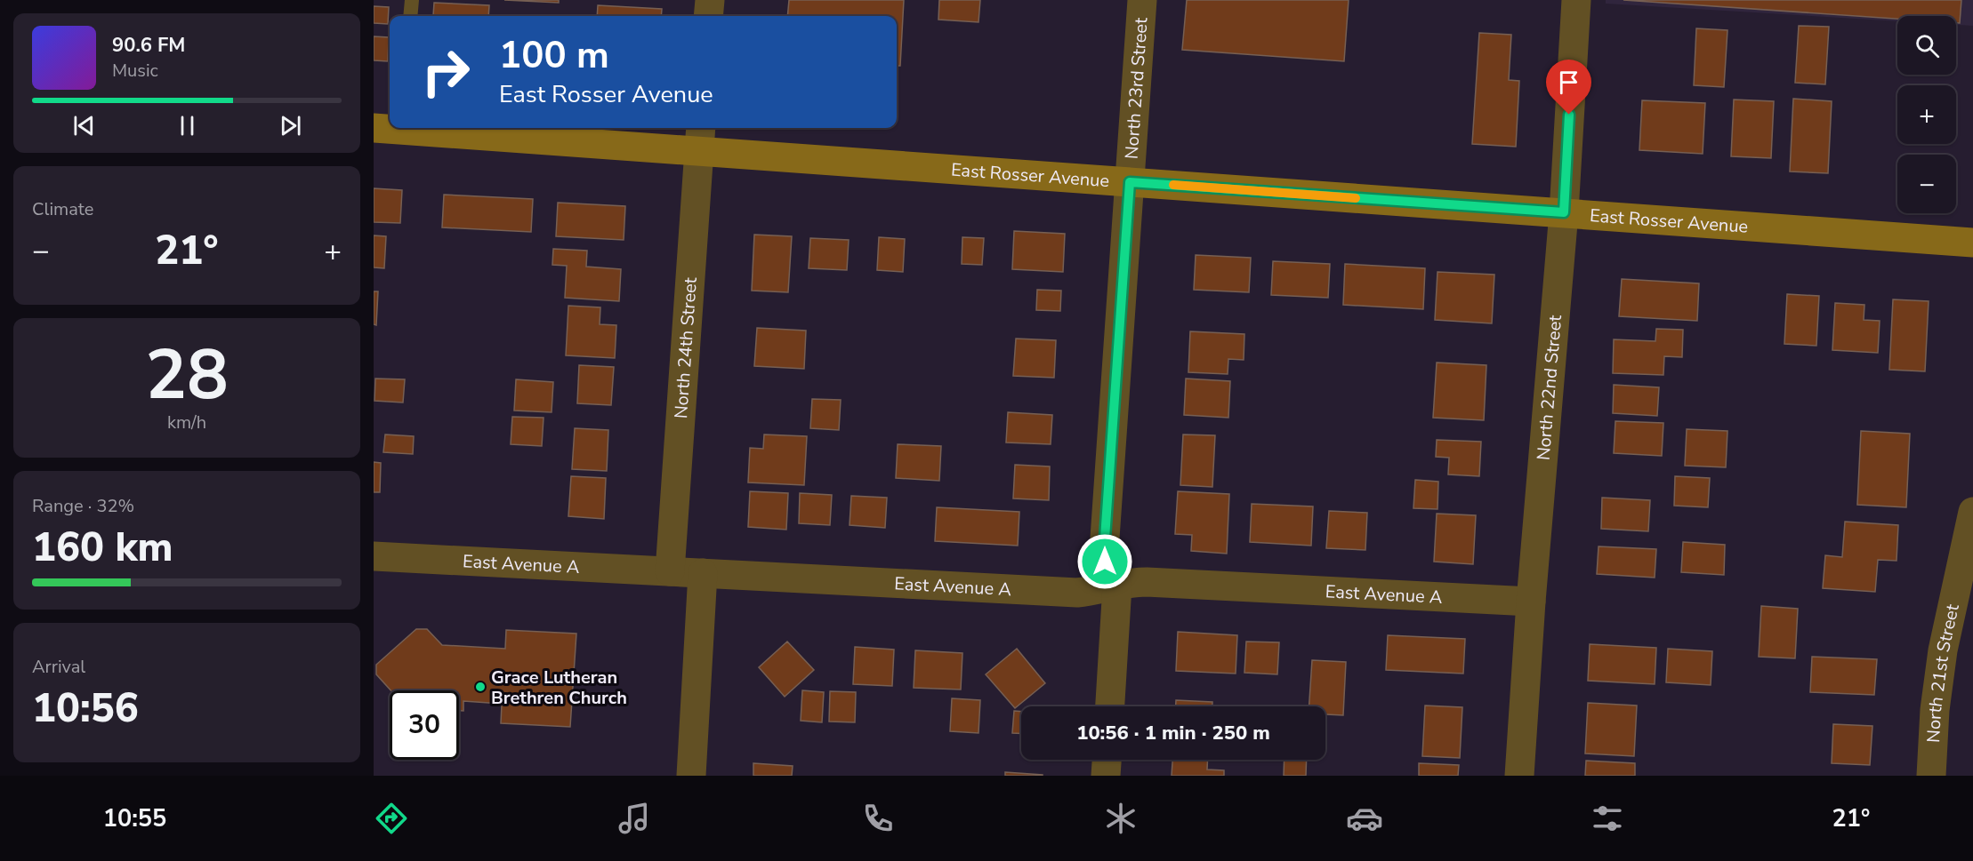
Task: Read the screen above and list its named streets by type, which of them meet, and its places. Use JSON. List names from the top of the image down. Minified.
{"streets":{"street":["North 23rd Street","East Rosser Avenue","North 24th Street","North 22nd Street","East Avenue A","North 21st Street"]},"crossings":[["North 23rd Street","East Rosser Avenue"],["North 23rd Street","East Avenue A"],["East Rosser Avenue","North 24th Street"],["East Rosser Avenue","North 22nd Street"],["North 24th Street","East Avenue A"],["North 22nd Street","East Avenue A"]],"places":["Grace Lutheran Brethren Church"],"page":{"map_buttons":["+","−"],"turn":["100 m","East Rosser Avenue"],"song":["90.6 FM","Music"],"tile":["Climate",["28","km/h"],["Range · 32%","160 km"],["Arrival","10:56"]],"heat":["−","21°","+"],"limit":"30","trip":"10:56 · 1 min · 250 m","tabs":["10:55","21°"]}}
